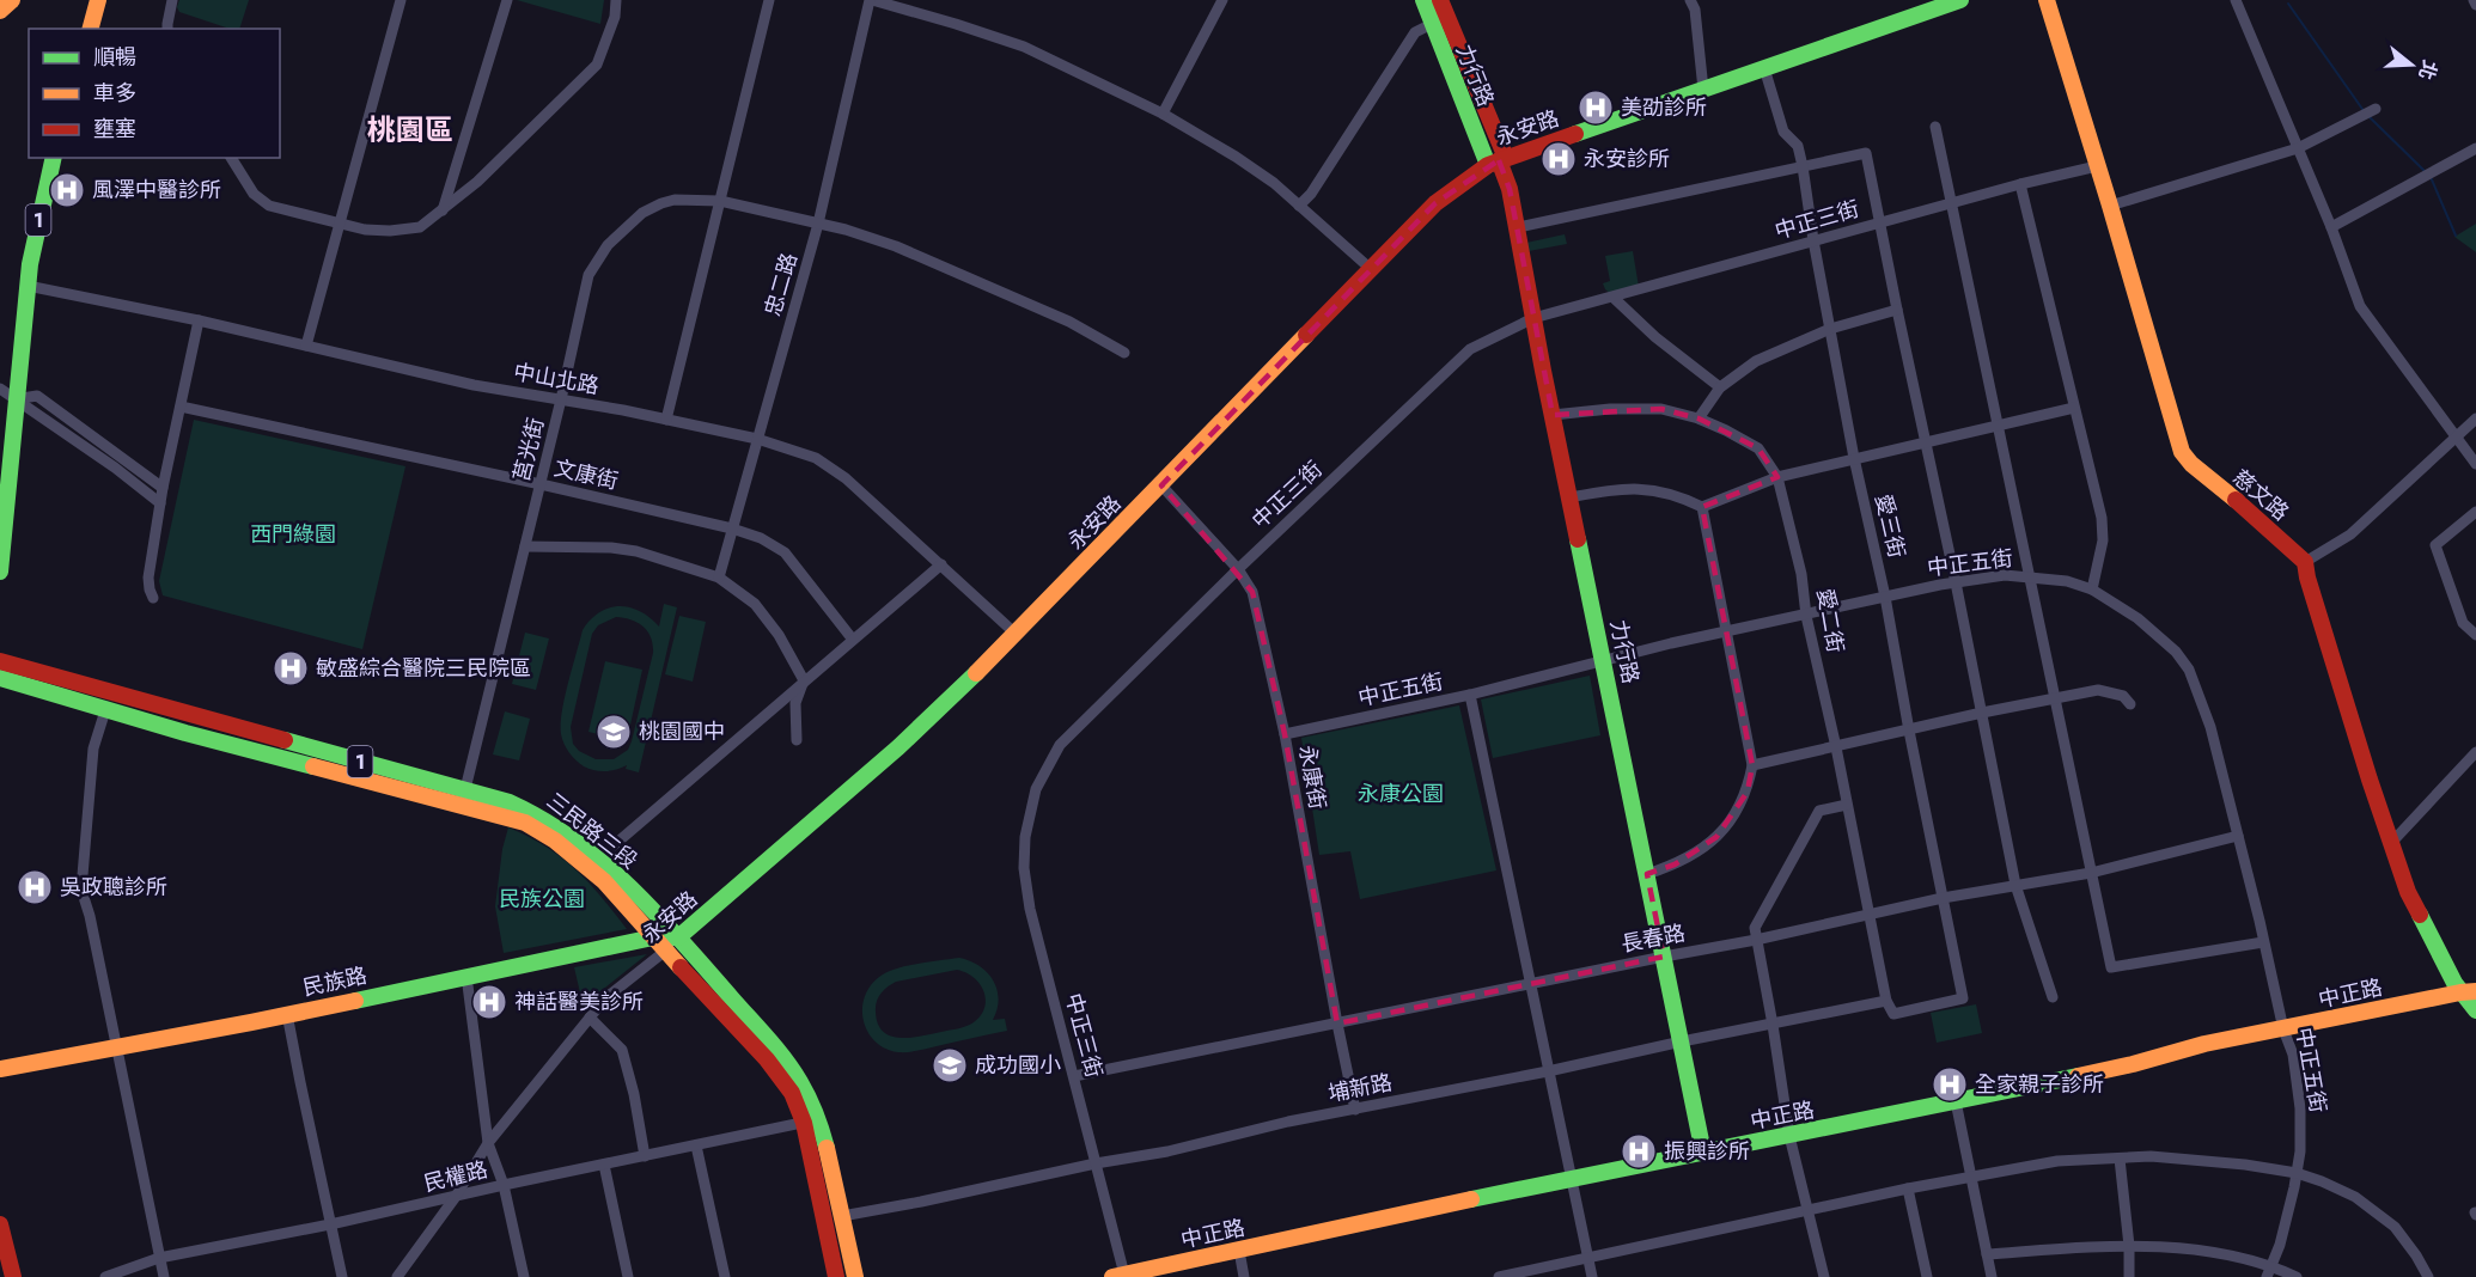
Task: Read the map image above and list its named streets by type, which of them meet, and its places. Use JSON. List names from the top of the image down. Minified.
{"streets":{"main road":["力行路","永安路","1","慈文路","三民路三段","民族路","中正路"],"street":["中正三街","忠二路","中山北路","莒光街","文康街","愛三街","中正五街","愛二街","永康街","長春路","埔新路","民權路"]},"crossings":[["力行路","永安路"],["力行路","中正三街"],["力行路","中正五街"],["力行路","愛二街"],["力行路","長春路"],["力行路","中正路"],["力行路","埔新路"],["永安路","中山北路"],["永安路","愛三街"],["永安路","永康街"],["永安路","三民路三段"],["永安路","民族路"],["永安路","民權路"],["1","中山北路"],["中正三街","慈文路"],["中正三街","愛三街"],["中正三街","永康街"],["中正三街","長春路"],["中正三街","中正路"],["中正三街","埔新路"],["忠二路","中山北路"],["忠二路","莒光街"],["忠二路","文康街"],["中山北路","莒光街"],["莒光街","文康街"],["莒光街","三民路三段"],["愛三街","中正五街"],["愛三街","愛二街"],["愛三街","長春路"],["中正五街","愛二街"],["中正五街","永康街"],["中正五街","長春路"],["中正五街","中正路"],["愛二街","長春路"],["愛二街","埔新路"],["永康街","長春路"],["永康街","埔新路"],["三民路三段","民族路"],["三民路三段","埔新路"],["三民路三段","民權路"]],"districts":["桃園區"],"parks":["西門綠園","永康公園","民族公園"],"places":{"hospital":["美劭診所","永安診所","風澤中醫診所","敏盛綜合醫院三民院區","吳政聰診所","神話醫美診所","全家親子診所","振興診所"],"school or university":["桃園國中","成功國小"]},"legend":["順暢","車多","壅塞"],"north":"right"}
